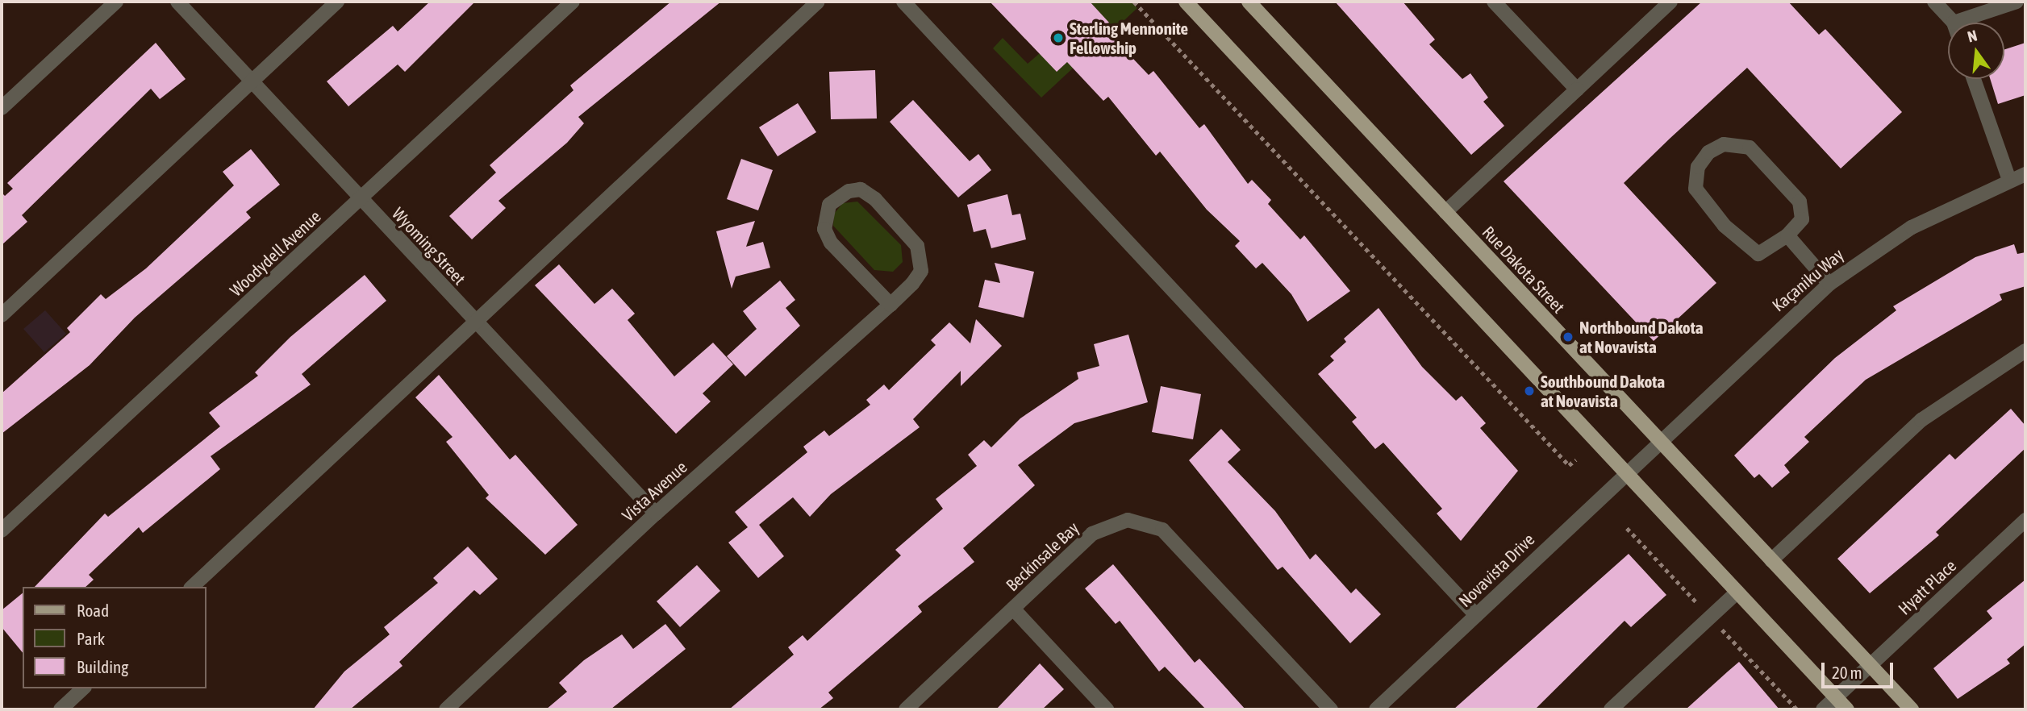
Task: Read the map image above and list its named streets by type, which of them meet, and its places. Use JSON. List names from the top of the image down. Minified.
{"streets":{"main road":["Rue Dakota Street"],"street":["Wyoming Street","Woodydell Avenue","Kaçaniku Way","Vista Avenue","Beckinsale Bay","Novavista Drive","Hyatt Place"]},"crossings":[["Wyoming Street","Woodydell Avenue"],["Wyoming Street","Vista Avenue"],["Rue Dakota Street","Kaçaniku Way"],["Rue Dakota Street","Hyatt Place"],["Kaçaniku Way","Novavista Drive"]],"places":["Sterling Mennonite Fellowship","Northbound Dakota at Novavista","Southbound Dakota at Novavista"],"legend":["Road","Park","Building"],"scale_bar":"20 m","north":"top"}
